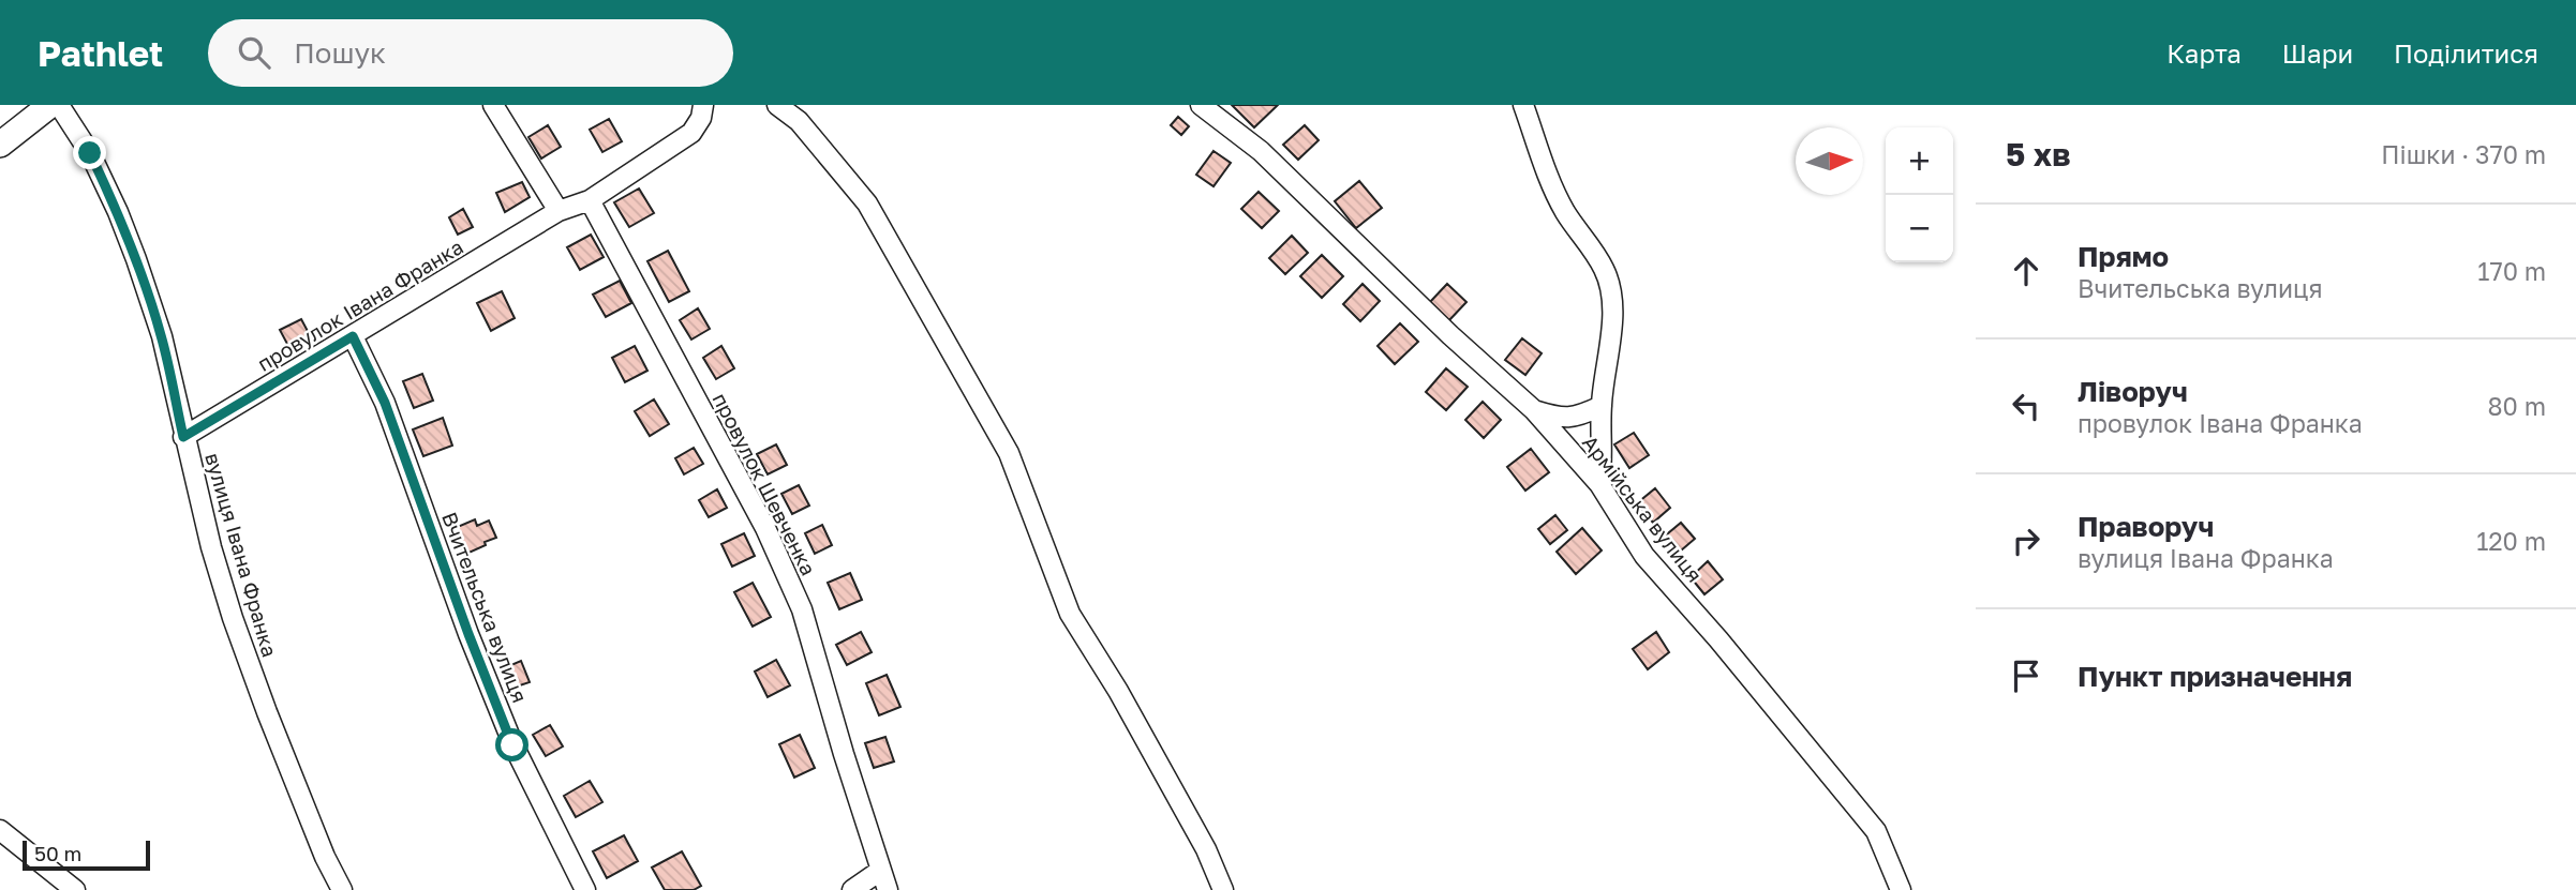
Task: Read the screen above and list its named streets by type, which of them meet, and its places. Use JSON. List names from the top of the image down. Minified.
{"streets":{"street":["провулок Івана Франка","провулок Шевченка","Армійська вулиця","вулиця Івана Франка","Вчительська вулиця"]},"crossings":[["провулок Івана Франка","провулок Шевченка"],["провулок Івана Франка","вулиця Івана Франка"],["провулок Івана Франка","Вчительська вулиця"]],"scale_bar":"50 m","north":"right","page":{"header":"Pathlet","search":"Пошук","nav":["Карта","Шари","Поділитися"],"heading":["5 хв","Пішки · 370 m"],"map_buttons":["+","−"],"list":[["Прямо","Вчительська вулиця","170 m"],["Ліворуч","провулок Івана Франка","80 m"],["Праворуч","вулиця Івана Франка","120 m"],"Пункт призначення"],"scale":"50 m"}}
